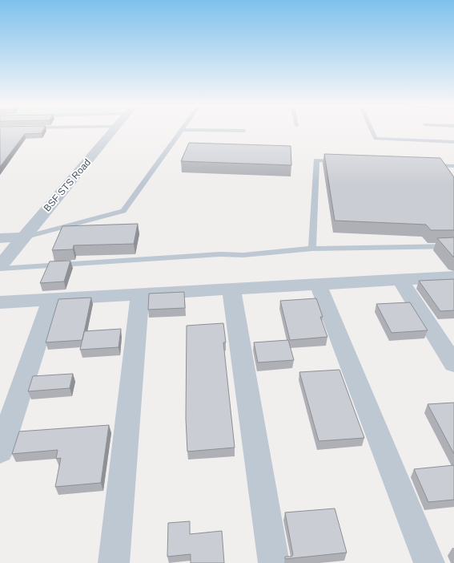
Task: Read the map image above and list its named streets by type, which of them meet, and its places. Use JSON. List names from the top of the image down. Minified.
{"streets":{"street":["BSF STS Road"]}}
